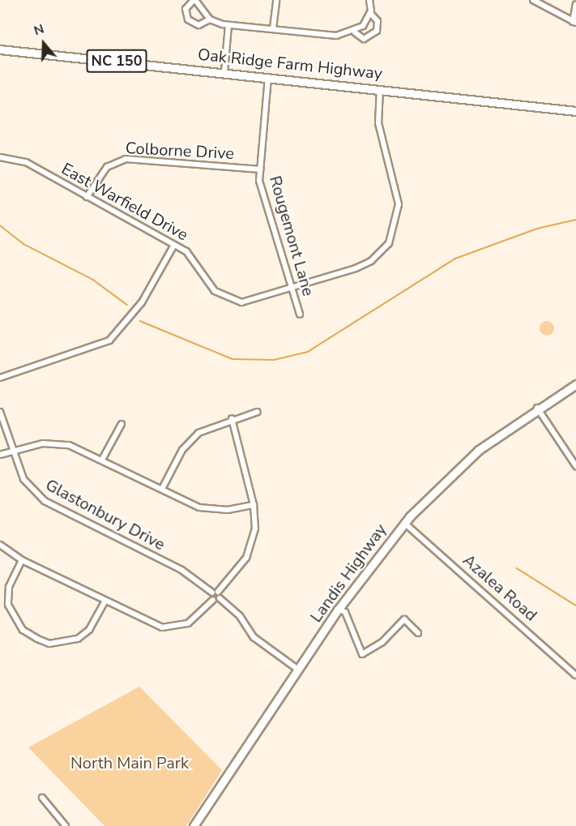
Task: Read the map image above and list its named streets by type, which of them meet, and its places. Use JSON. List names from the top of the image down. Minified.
{"streets":{"main road":["NC 150","Oak Ridge Farm Highway","Landis Highway"],"street":["Colborne Drive","East Warfield Drive","Rougemont Lane","Glastonbury Drive","Azalea Road"]},"crossings":[["Oak Ridge Farm Highway","East Warfield Drive"],["Oak Ridge Farm Highway","Rougemont Lane"],["Colborne Drive","East Warfield Drive"],["Colborne Drive","Rougemont Lane"],["East Warfield Drive","Rougemont Lane"],["Landis Highway","Azalea Road"]],"parks":["North Main Park"],"north":"top"}
